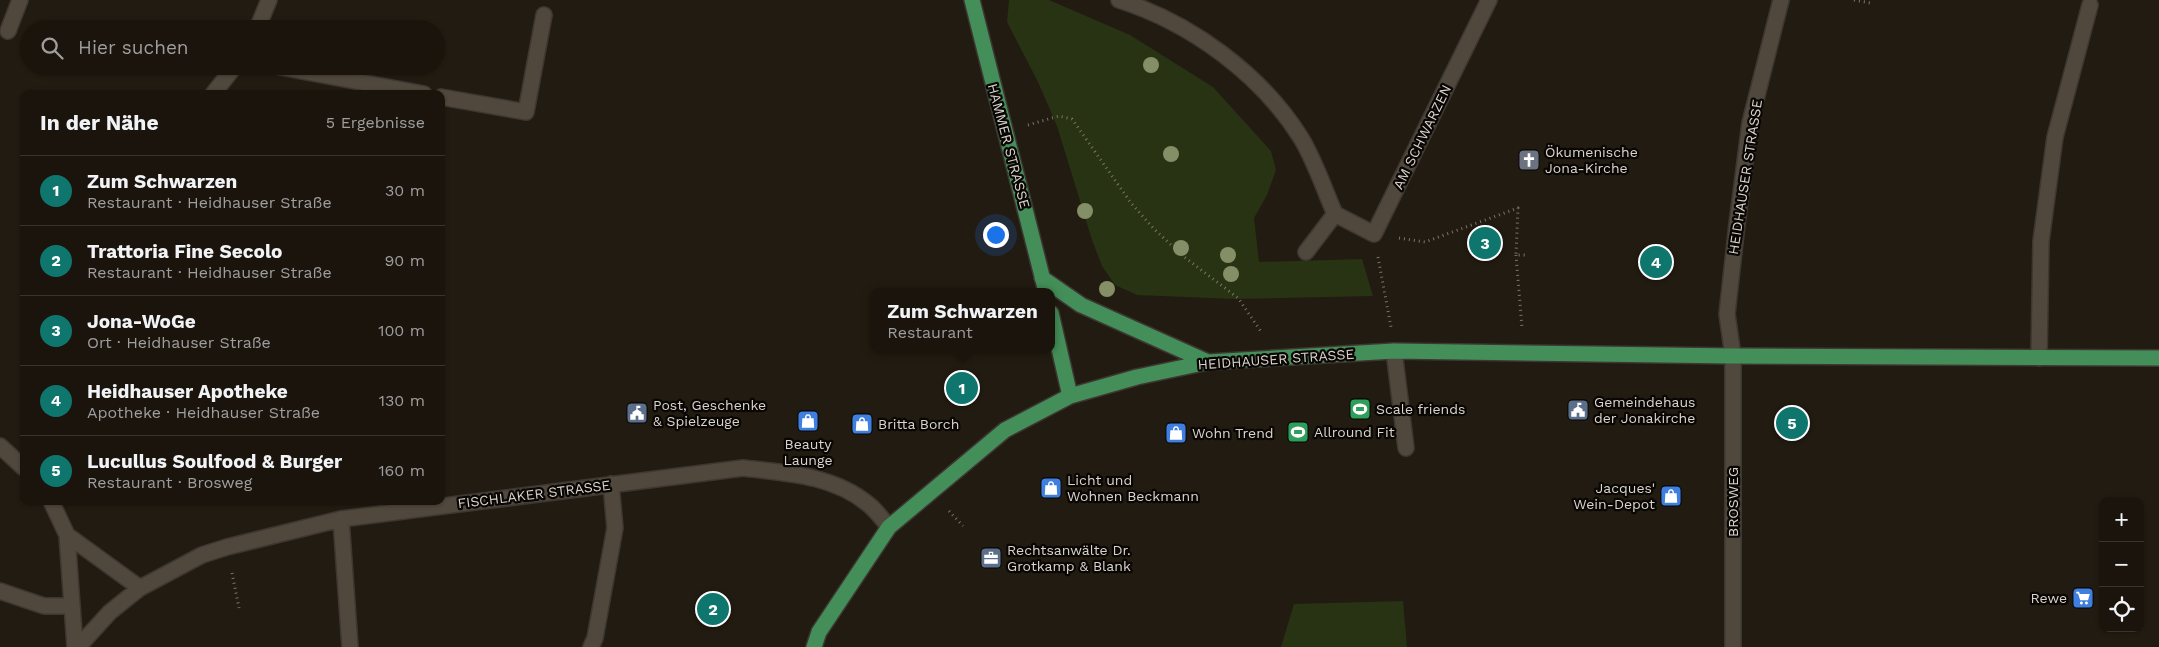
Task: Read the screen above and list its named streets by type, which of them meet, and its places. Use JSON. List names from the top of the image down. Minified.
{"streets":{"main road":["HAMMER STRASSE","HEIDHAUSER STRASSE"],"street":["AM SCHWARZEN","FISCHLAKER STRASSE","BROSWEG"]},"crossings":[["HEIDHAUSER STRASSE","FISCHLAKER STRASSE"],["HEIDHAUSER STRASSE","BROSWEG"]],"places":{"church":["Ökumenische Jona-Kirche"],"sports":["Scale friends","Allround Fit"],"public building":["Gemeindehaus der Jonakirche","Post, Geschenke & Spielzeuge"],"shop":["Beauty Launge","Britta Borch","Wohn Trend","Licht und Wohnen Beckmann","Jacques' Wein-Depot"],"office":["Rechtsanwälte Dr. Grotkamp & Blank"],"supermarket":["Rewe"]},"page":{"search":"Hier suchen","heading":["In der Nähe","5 Ergebnisse"],"list":[{"mark":"1","name":"Zum Schwarzen","note":"Restaurant · Heidhauser Straße","value":"30 m"},{"mark":"2","name":"Trattoria Fine Secolo","note":"Restaurant · Heidhauser Straße","value":"90 m"},{"mark":"3","name":"Jona-WoGe","note":"Ort · Heidhauser Straße","value":"100 m"},{"mark":"4","name":"Heidhauser Apotheke","note":"Apotheke · Heidhauser Straße","value":"130 m"},{"mark":"5","name":"Lucullus Soulfood & Burger","note":"Restaurant · Brosweg","value":"160 m"}],"pins":["3","4","1","5","2"],"popup":["Zum Schwarzen","Restaurant"],"map_buttons":["+","−"]}}
